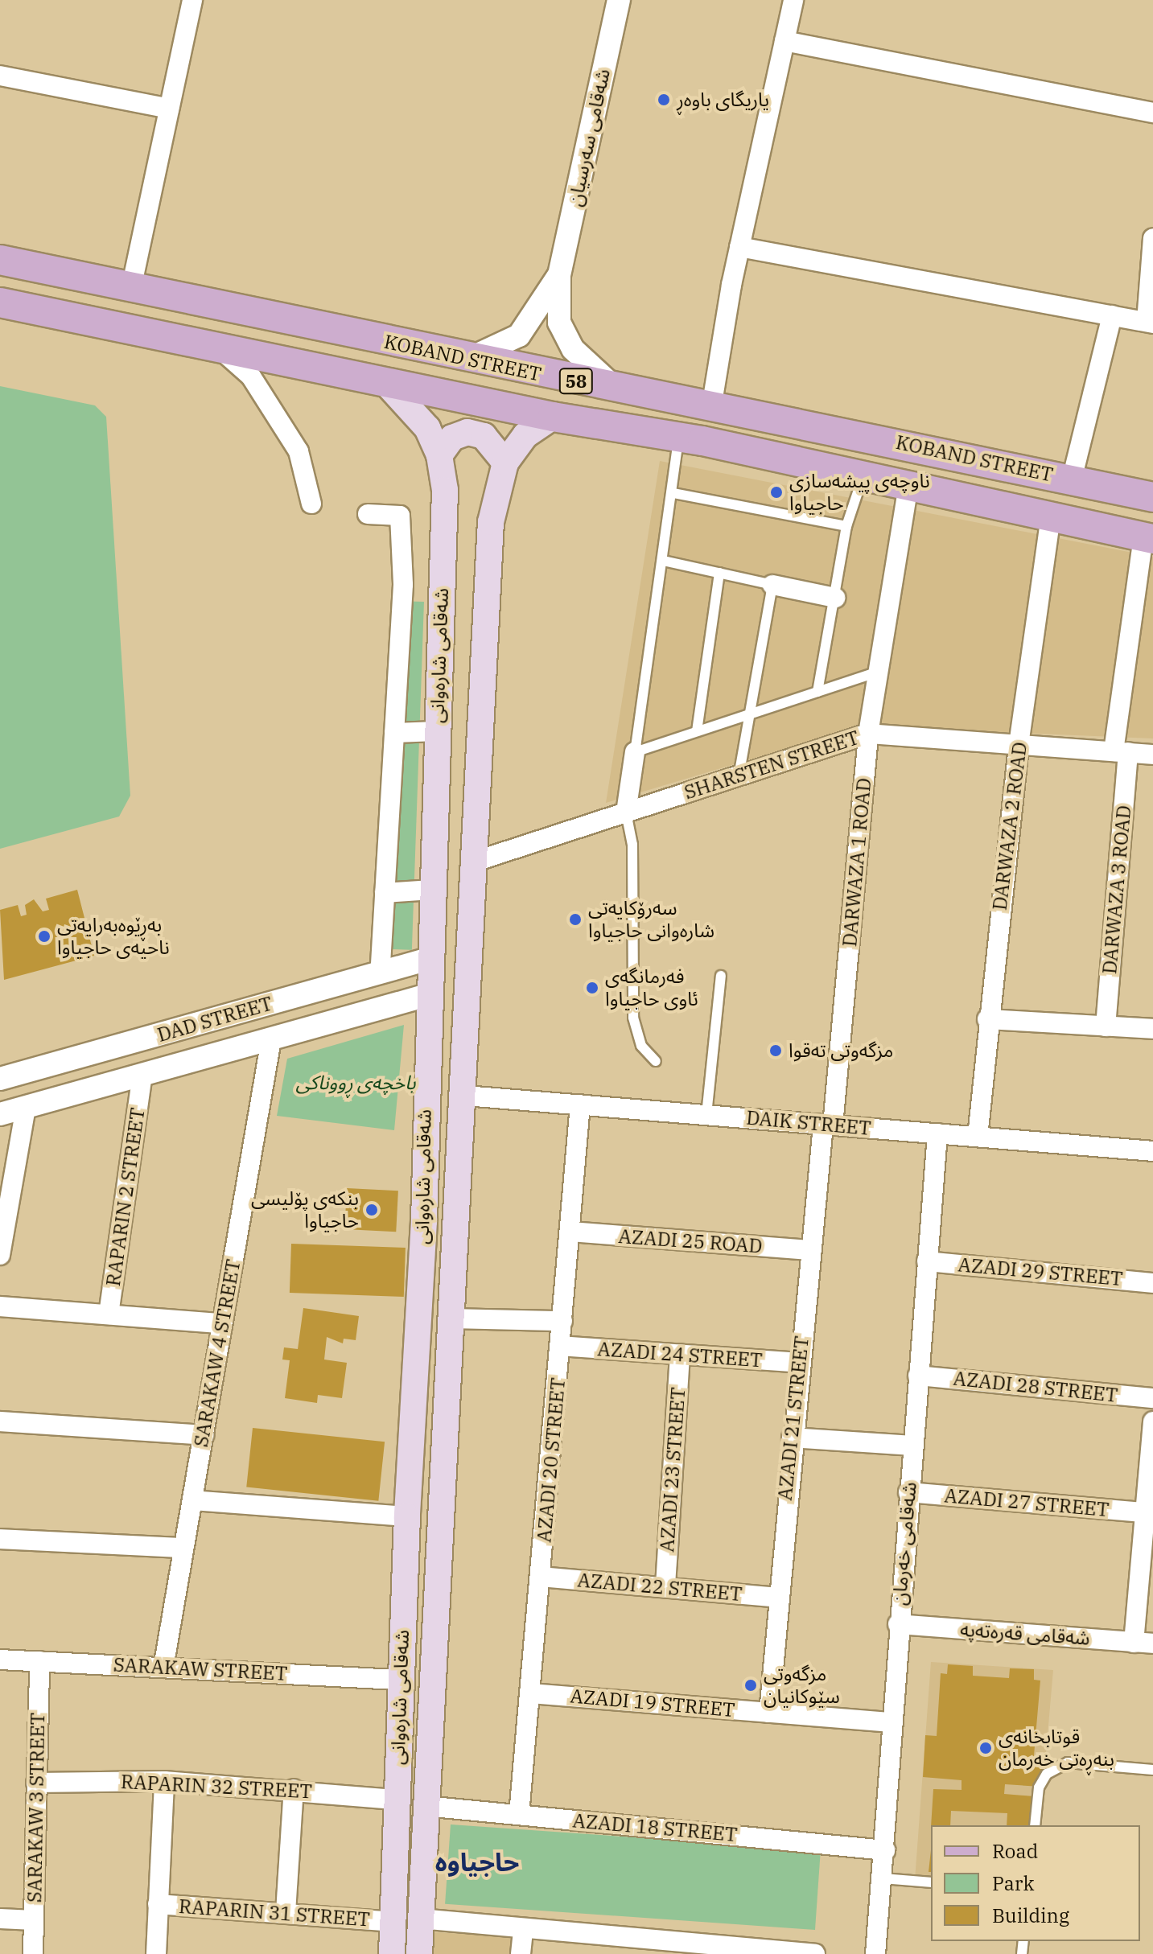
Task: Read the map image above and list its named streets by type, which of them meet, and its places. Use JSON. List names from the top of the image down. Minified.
{"streets":{"main road":["KOBAND STREET","58","شەقامی شارەوانی"],"street":["شەقامی سەرسیان","SHARSTEN STREET","DARWAZA 2 ROAD","DARWAZA 1 ROAD","DARWAZA 3 ROAD","DAD STREET","DAIK STREET","RAPARIN 2 STREET","AZADI 25 ROAD","AZADI 29 STREET","SARAKAW 4 STREET","AZADI 24 STREET","AZADI 28 STREET","AZADI 21 STREET","AZADI 20 STREET","AZADI 23 STREET","AZADI 27 STREET","شەقامی خەرمان","AZADI 22 STREET","شەقامی قەرەتەپە","SARAKAW STREET","AZADI 19 STREET","RAPARIN 32 STREET","SARAKAW 3 STREET","AZADI 18 STREET","RAPARIN 31 STREET"]},"crossings":[["KOBAND STREET","شەقامی شارەوانی"],["KOBAND STREET","DARWAZA 2 ROAD"],["KOBAND STREET","DARWAZA 1 ROAD"],["KOBAND STREET","DARWAZA 3 ROAD"],["شەقامی شارەوانی","SHARSTEN STREET"],["شەقامی شارەوانی","DAD STREET"],["شەقامی شارەوانی","DAIK STREET"],["شەقامی شارەوانی","SARAKAW STREET"],["شەقامی شارەوانی","RAPARIN 32 STREET"],["شەقامی شارەوانی","AZADI 18 STREET"],["شەقامی شارەوانی","RAPARIN 31 STREET"],["SHARSTEN STREET","DARWAZA 2 ROAD"],["SHARSTEN STREET","DARWAZA 1 ROAD"],["SHARSTEN STREET","DARWAZA 3 ROAD"],["DARWAZA 2 ROAD","DAIK STREET"],["DARWAZA 1 ROAD","DAIK STREET"],["DARWAZA 1 ROAD","AZADI 21 STREET"],["DAD STREET","RAPARIN 2 STREET"],["DAD STREET","SARAKAW 4 STREET"],["DAIK STREET","AZADI 21 STREET"],["DAIK STREET","AZADI 20 STREET"],["DAIK STREET","شەقامی خەرمان"],["AZADI 25 ROAD","AZADI 21 STREET"],["AZADI 25 ROAD","AZADI 20 STREET"],["AZADI 29 STREET","شەقامی خەرمان"],["SARAKAW 4 STREET","SARAKAW STREET"],["AZADI 24 STREET","AZADI 21 STREET"],["AZADI 24 STREET","AZADI 20 STREET"],["AZADI 24 STREET","AZADI 23 STREET"],["AZADI 28 STREET","شەقامی خەرمان"],["AZADI 21 STREET","AZADI 22 STREET"],["AZADI 21 STREET","AZADI 19 STREET"],["AZADI 20 STREET","AZADI 22 STREET"],["AZADI 20 STREET","AZADI 19 STREET"],["AZADI 20 STREET","AZADI 18 STREET"],["AZADI 23 STREET","AZADI 22 STREET"],["AZADI 27 STREET","شەقامی خەرمان"],["شەقامی خەرمان","شەقامی قەرەتەپە"],["شەقامی خەرمان","AZADI 19 STREET"],["شەقامی خەرمان","AZADI 18 STREET"],["SARAKAW STREET","SARAKAW 3 STREET"],["RAPARIN 32 STREET","SARAKAW 3 STREET"]],"districts":["حاجیاوە"],"parks":["باخچەی ڕووناکی"],"places":["یاریگای باوەڕ","ناوچەی پیشەسازی حاجیاوا","سەرۆکایەتی شارەوانی حاجیاوا","بەڕێوەبەرایەتی ناحیەی حاجیاوا","فەرمانگەی ئاوی حاجیاوا","مزگەوتی تەقوا","بنکەی پۆلیسی حاجیاوا","مزگەوتی سێوکانیان","قوتابخانەی بنەڕەتی خەرمان"],"legend":["Road","Park","Building"]}
